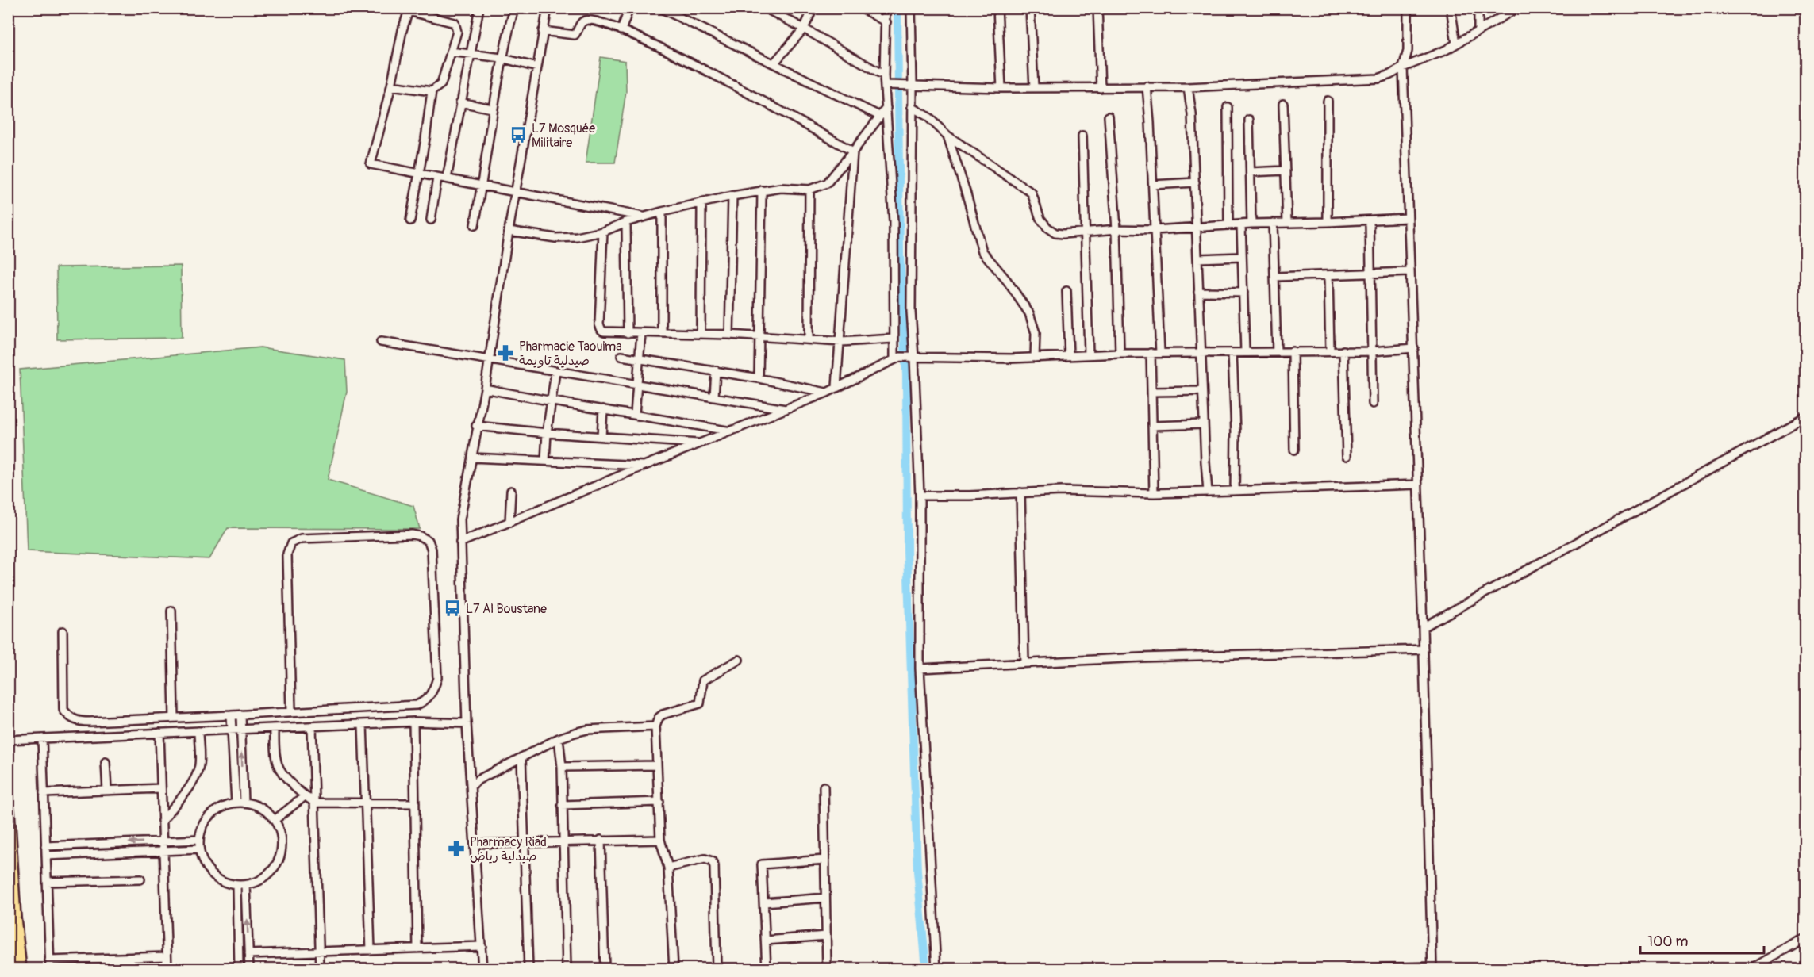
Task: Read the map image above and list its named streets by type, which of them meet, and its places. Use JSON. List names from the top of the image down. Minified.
{"places":{"bus stop":["L7 Mosquée Militaire","L7 Al Boustane"],"pharmacy":["Pharmacie Taouima صيدلية تاويمة","Pharmacy Riad صيدلية رياض"]},"scale_bar":"100 m"}
